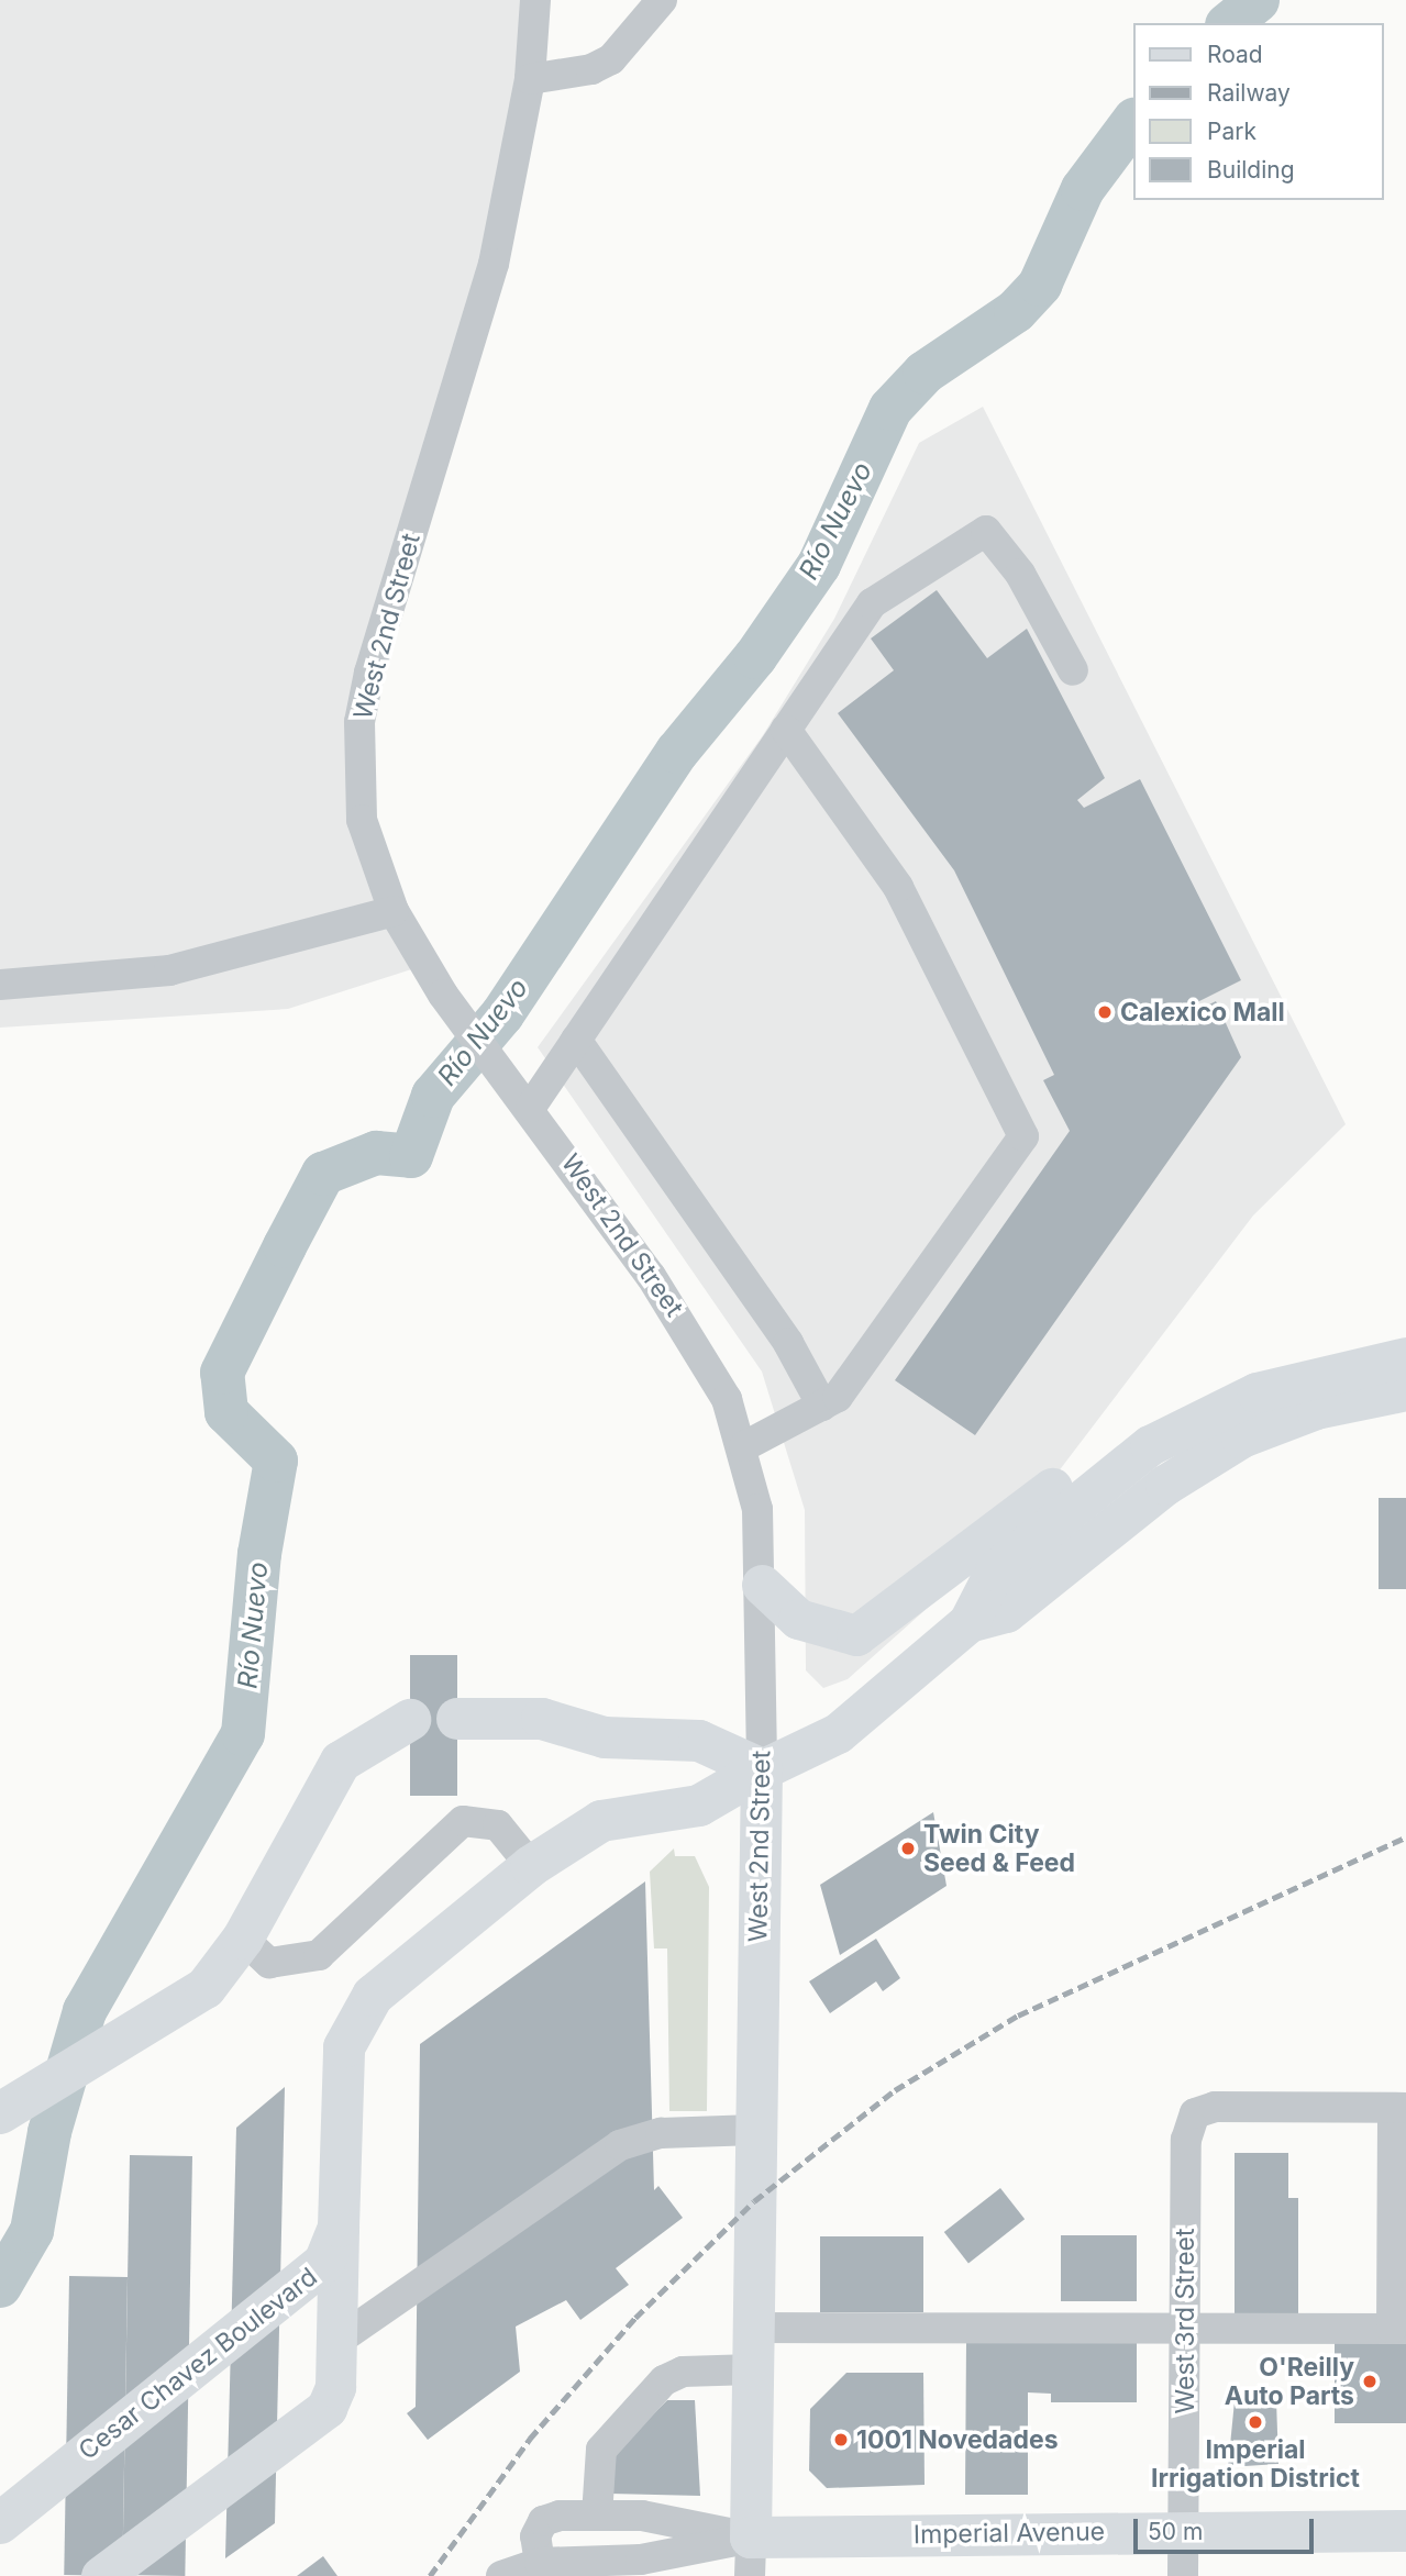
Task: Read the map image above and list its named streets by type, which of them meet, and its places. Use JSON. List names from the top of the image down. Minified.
{"streets":{"highway":["West 2nd Street","Cesar Chavez Boulevard","Imperial Avenue"],"street":["West 3rd Street"]},"crossings":[["West 2nd Street","Cesar Chavez Boulevard"],["West 2nd Street","Imperial Avenue"],["West 3rd Street","Imperial Avenue"]],"water":["Río Nuevo"],"places":["Calexico Mall","Twin City Seed & Feed","O'Reilly Auto Parts","Imperial Irrigation District","1001 Novedades"],"legend":["Road","Railway","Park","Building"],"scale_bar":"50 m"}
